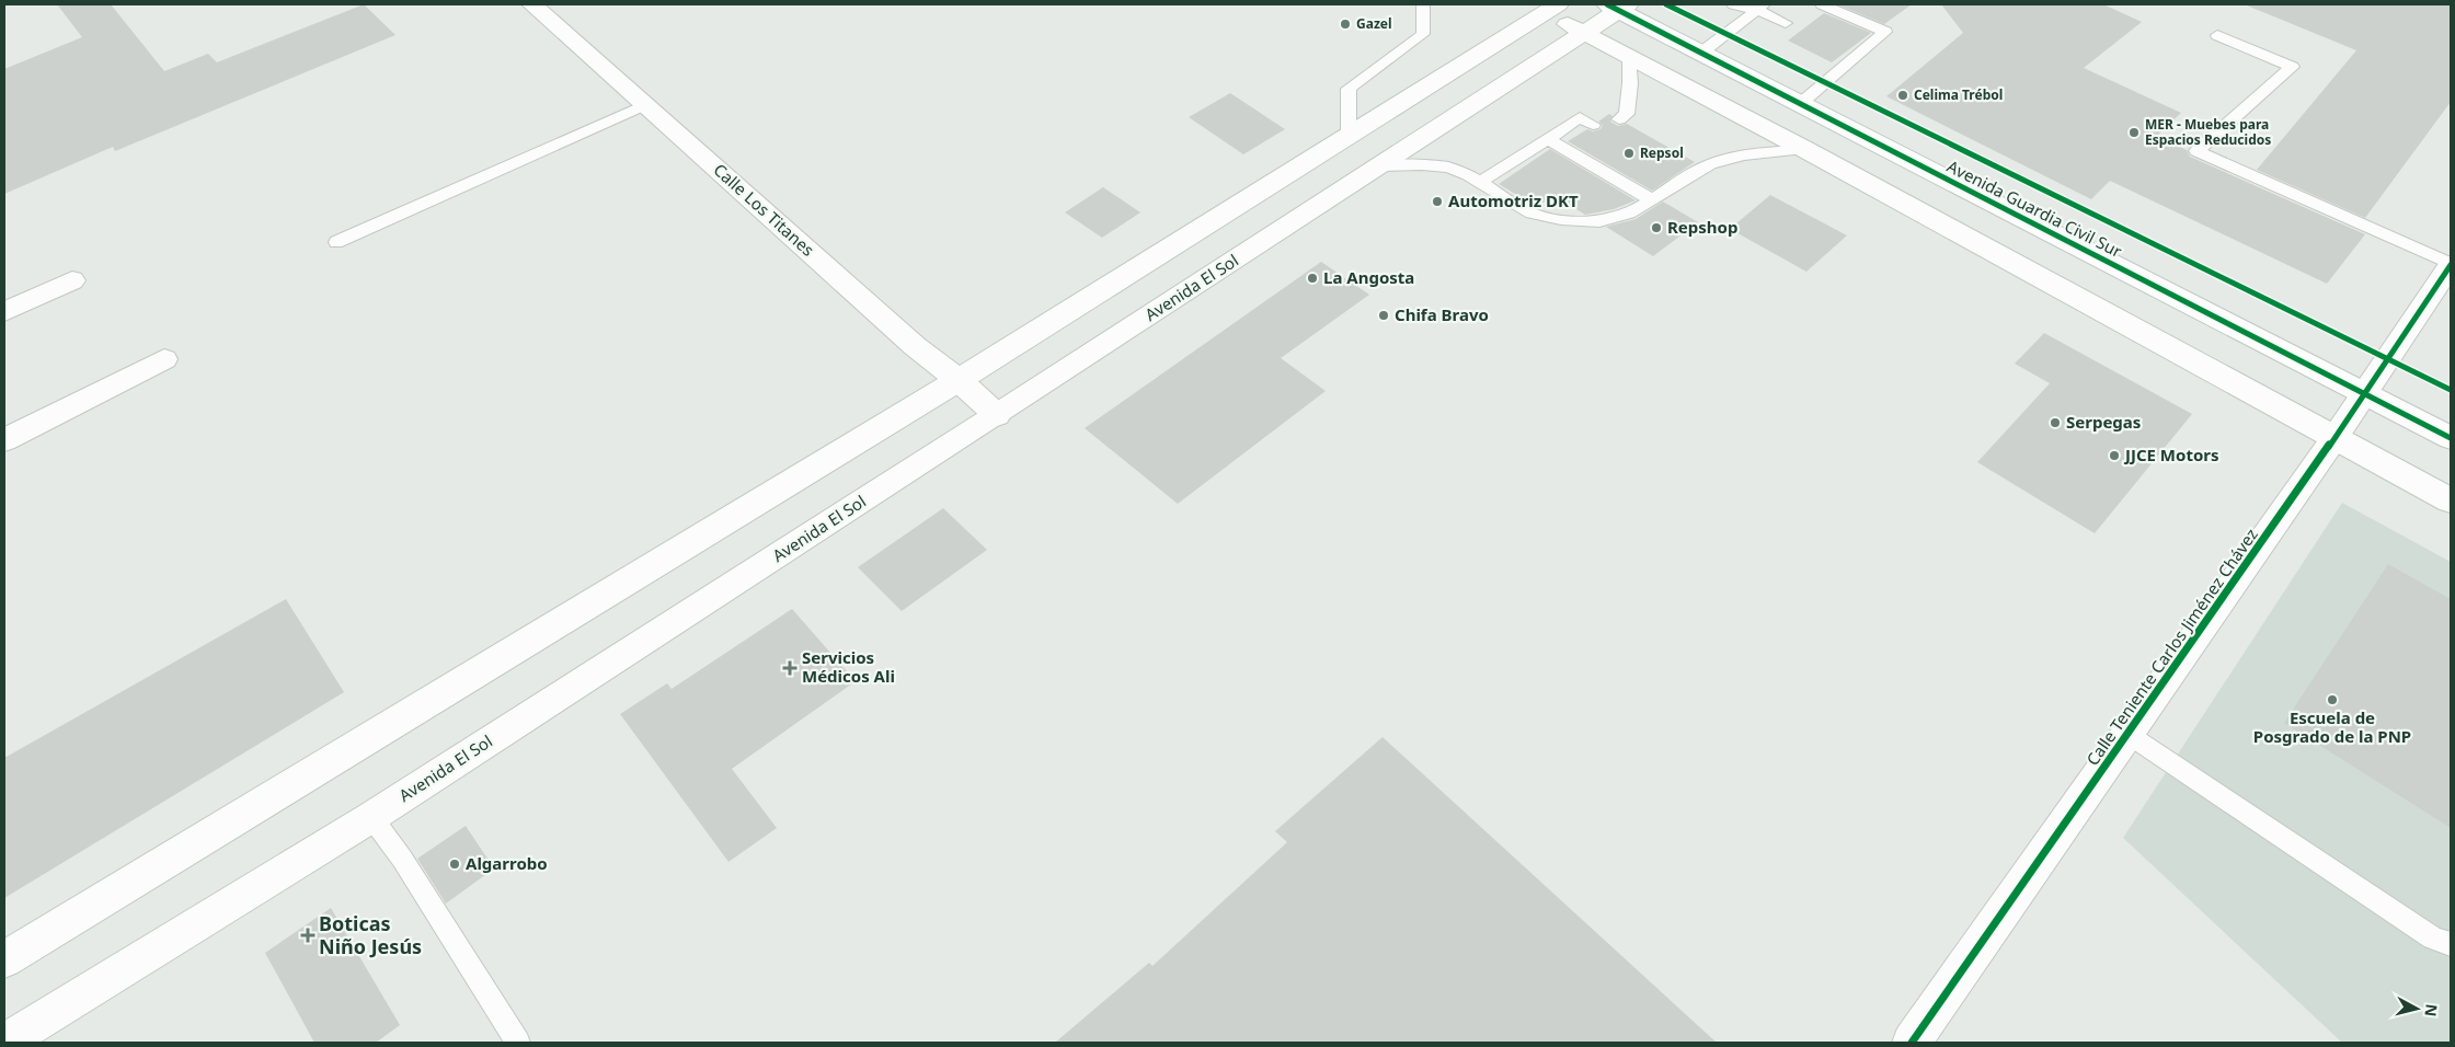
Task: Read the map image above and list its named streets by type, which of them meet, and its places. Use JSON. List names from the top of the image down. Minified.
{"streets":{"main road":["Avenida Guardia Civil Sur","Calle Los Titanes","Avenida El Sol","Calle Teniente Carlos Jiménez Chávez"]},"crossings":[["Avenida Guardia Civil Sur","Avenida El Sol"],["Avenida Guardia Civil Sur","Calle Teniente Carlos Jiménez Chávez"],["Calle Los Titanes","Avenida El Sol"]],"places":{"other":["Gazel","Celima Trébol","MER - Muebes para Espacios Reducidos","Repsol","Automotriz DKT","Repshop","La Angosta","Chifa Bravo","Serpegas","JJCE Motors","Escuela de Posgrado de la PNP","Algarrobo"],"health":["Servicios Médicos Ali","Boticas Niño Jesús"]},"north":"right"}
